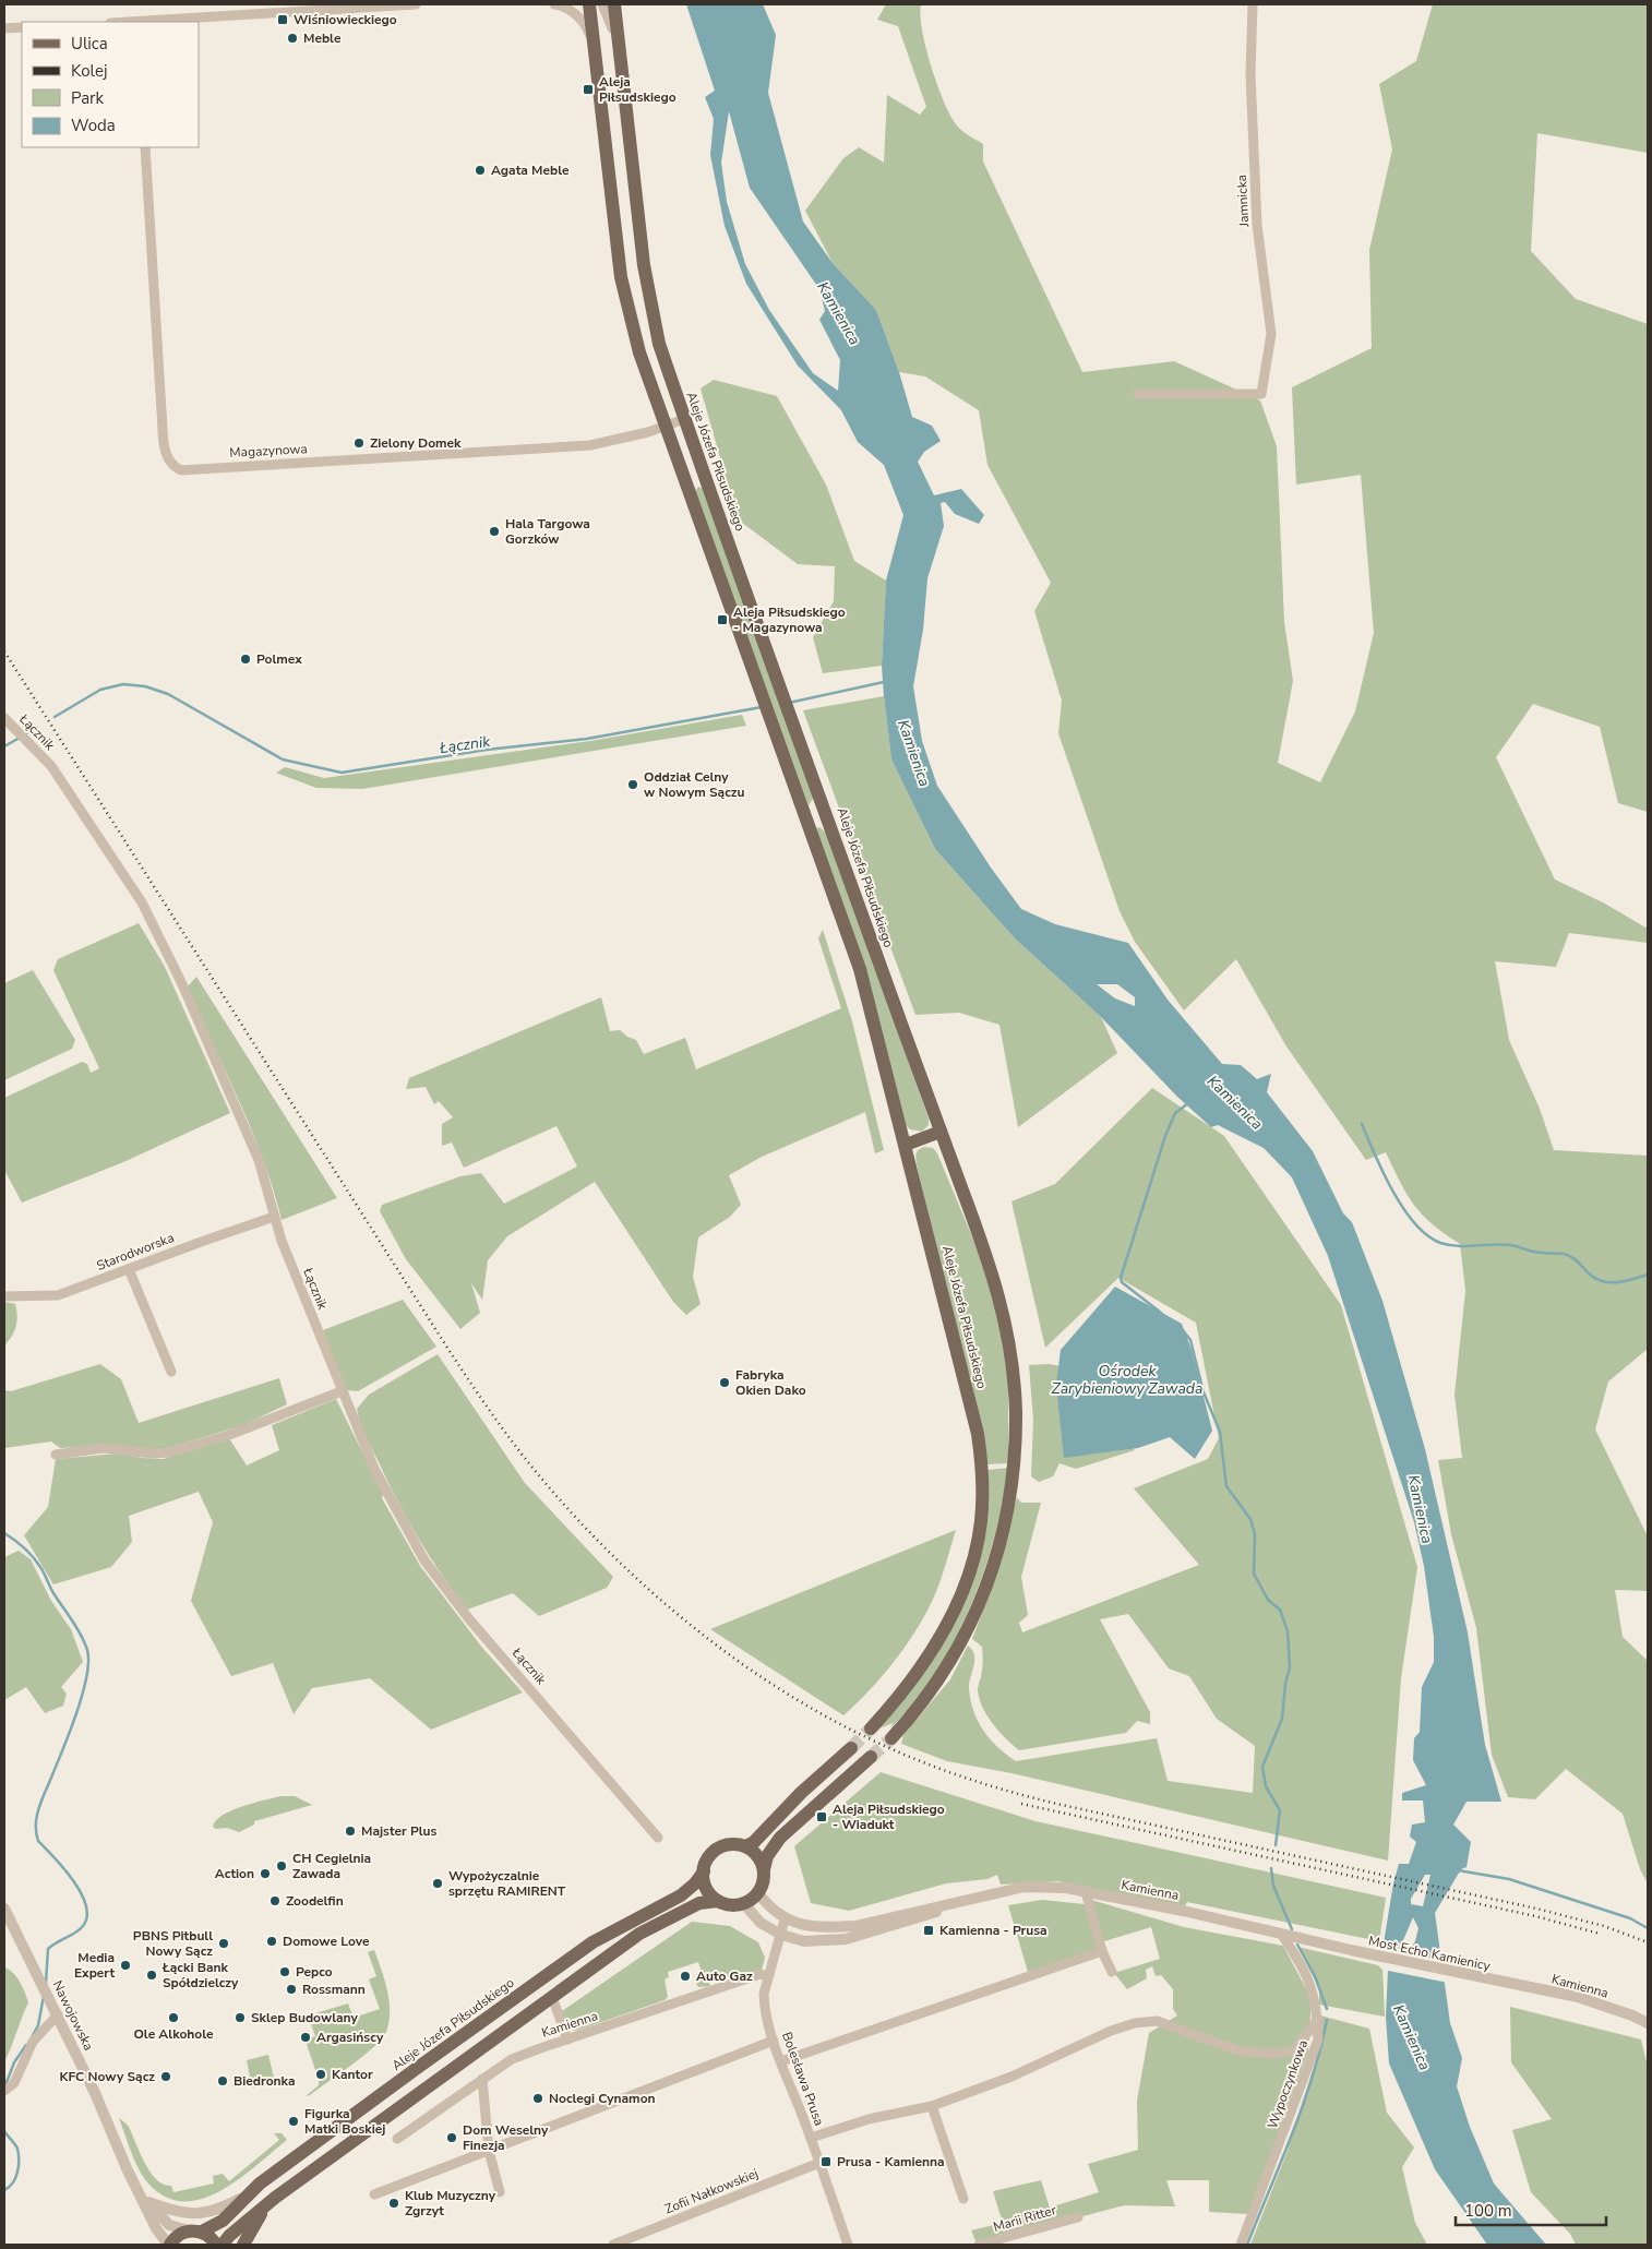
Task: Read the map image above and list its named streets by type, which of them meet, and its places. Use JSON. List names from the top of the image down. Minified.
{"streets":{"main road":["Aleje Józefa Piłsudskiego"],"street":["Jamnicka","Magazynowa","Łącznik","Starodworska","Kamienna","Most Echo Kamienicy","Nawojowska","Bolesława Prusa","Wypoczynkowa","Zofii Nałkowskiej","Marii Ritter"]},"crossings":[["Magazynowa","Aleje Józefa Piłsudskiego"],["Aleje Józefa Piłsudskiego","Kamienna"],["Aleje Józefa Piłsudskiego","Nawojowska"],["Łącznik","Starodworska"],["Kamienna","Most Echo Kamienicy"],["Kamienna","Bolesława Prusa"],["Kamienna","Wypoczynkowa"],["Bolesława Prusa","Zofii Nałkowskiej"]],"water":["Kamienica","Łącznik","Ośrodek Zarybieniowy Zawada"],"places":{"transit":["Wiśniowieckiego","Aleja Piłsudskiego","Aleja Piłsudskiego - Magazynowa","Aleja Piłsudskiego - Wiadukt","Kamienna - Prusa","Prusa - Kamienna"],"other":["Meble","Agata Meble","Zielony Domek","Hala Targowa Gorzków","Polmex","Oddział Celny w Nowym Sączu","Fabryka Okien Dako","Majster Plus","CH Cegielnia Zawada","Action","Wypożyczalnie sprzętu RAMIRENT","Zoodelfin","Domowe Love","PBNS Pitbull Nowy Sącz","Media Expert","Pepco","Łącki Bank Spółdzielczy","Auto Gaz","Rossmann","Ole Alkohole","Sklep Budowlany","Argasińscy","Kantor","KFC Nowy Sącz","Biedronka","Noclegi Cynamon","Figurka Matki Boskiej","Dom Weselny Finezja","Klub Muzyczny Zgrzyt"]},"legend":["Ulica","Kolej","Park","Woda"],"scale_bar":"100 m"}
